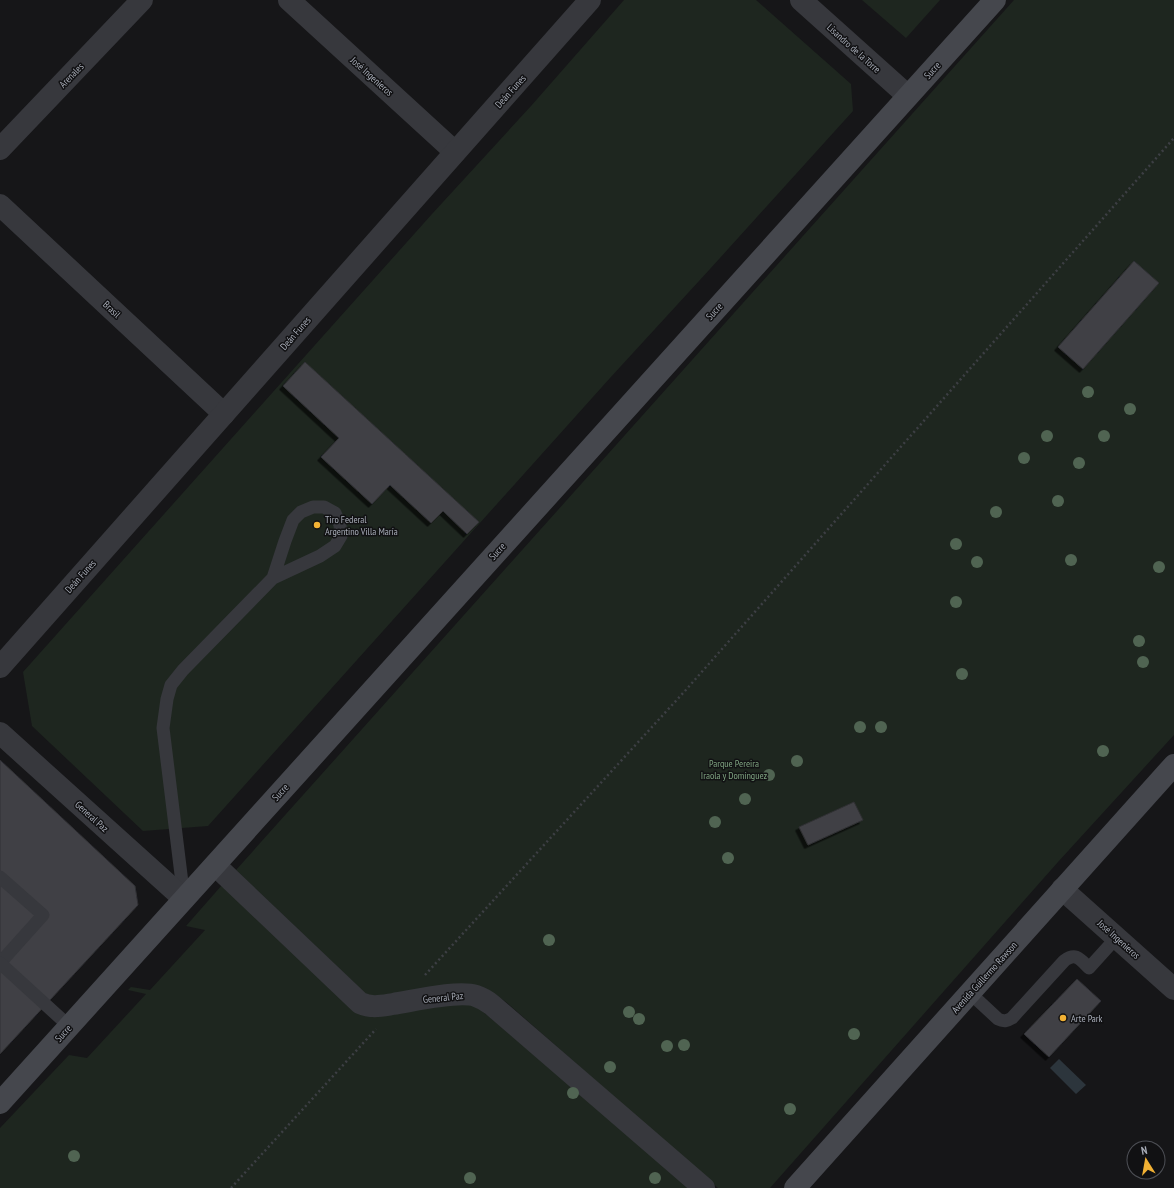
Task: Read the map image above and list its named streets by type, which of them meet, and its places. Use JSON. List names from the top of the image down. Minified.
{"streets":{"main road":["Sucre","Avenida Guillermo Rawson"],"street":["Lisandro de la Torre","Arenales","José Ingenieros","Deán Funes","Brasil","General Paz"]},"crossings":[["Lisandro de la Torre","Sucre"],["Sucre","General Paz"],["José Ingenieros","Deán Funes"],["José Ingenieros","Avenida Guillermo Rawson"],["Deán Funes","Brasil"]],"parks":["Parque Pereira Iraola y Domínguez"],"places":["Tiro Federal Argentino Villa María","Arte Park"],"north":"top"}
